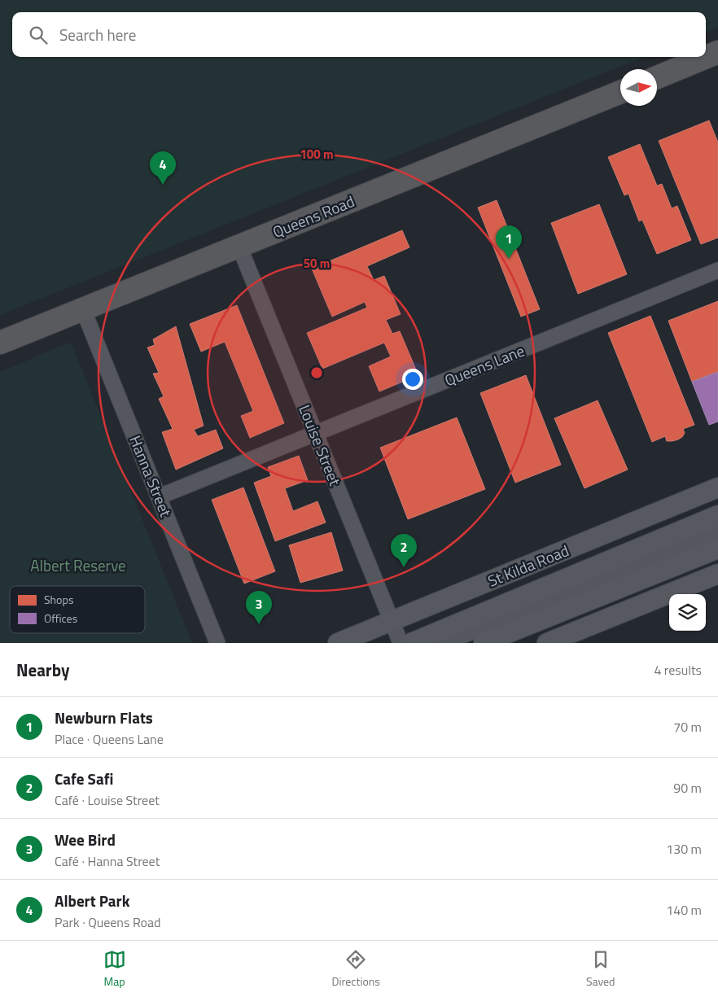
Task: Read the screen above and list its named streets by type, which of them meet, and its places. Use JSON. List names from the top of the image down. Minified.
{"streets":{"highway":["Queens Road"],"main road":["St Kilda Road"],"street":["Queens Lane","Louise Street","Hanna Street"]},"crossings":[["Queens Road","Louise Street"],["Queens Road","Hanna Street"],["Queens Lane","Louise Street"],["Queens Lane","Hanna Street"],["Louise Street","St Kilda Road"]],"parks":["Albert Reserve"],"legend":["Shops","Offices"],"north":"right","page":{"search":"Search here","pins":["4","1","2","3"],"heading":["Nearby","4 results"],"list":[{"mark":"1","name":"Newburn Flats","note":"Place · Queens Lane","value":"70 m"},{"mark":"2","name":"Cafe Safi","note":"Café · Louise Street","value":"90 m"},{"mark":"3","name":"Wee Bird","note":"Café · Hanna Street","value":"130 m"},{"mark":"4","name":"Albert Park","note":"Park · Queens Road","value":"140 m"}],"nav":["Map","Directions","Saved"]},"rings":["100 m","50 m"]}
